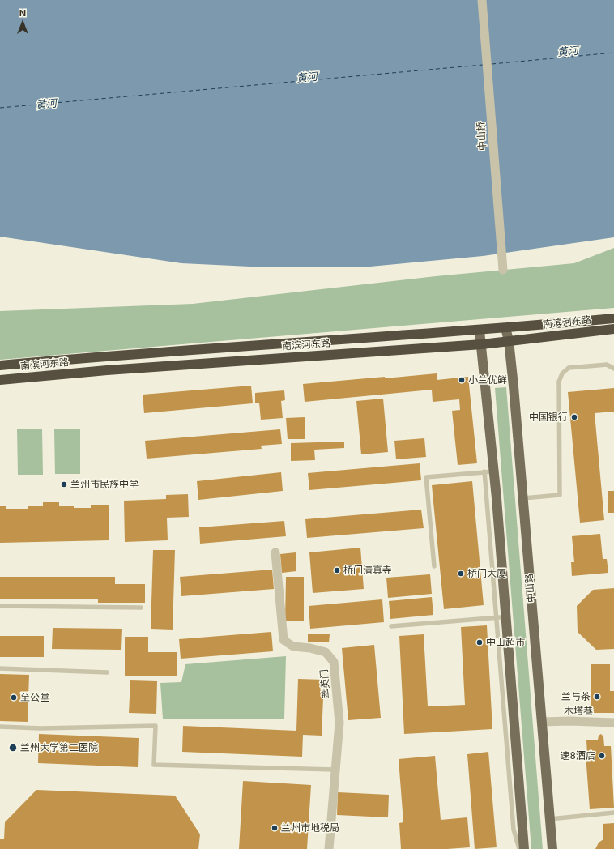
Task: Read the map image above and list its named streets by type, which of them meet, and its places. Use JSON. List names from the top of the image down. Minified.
{"streets":{"highway":["南滨河东路"],"main road":["中山路"],"street":["中山桥","萃英门","木塔巷"]},"crossings":[["南滨河东路","中山路"],["中山路","木塔巷"]],"water":["黄河"],"places":["小兰优鲜","中国银行","兰州市民族中学","桥门清真寺","桥门大厦","中山超市","兰与茶","至公堂","兰州大学第二医院","速8酒店","兰州市地税局"],"north":"top"}
